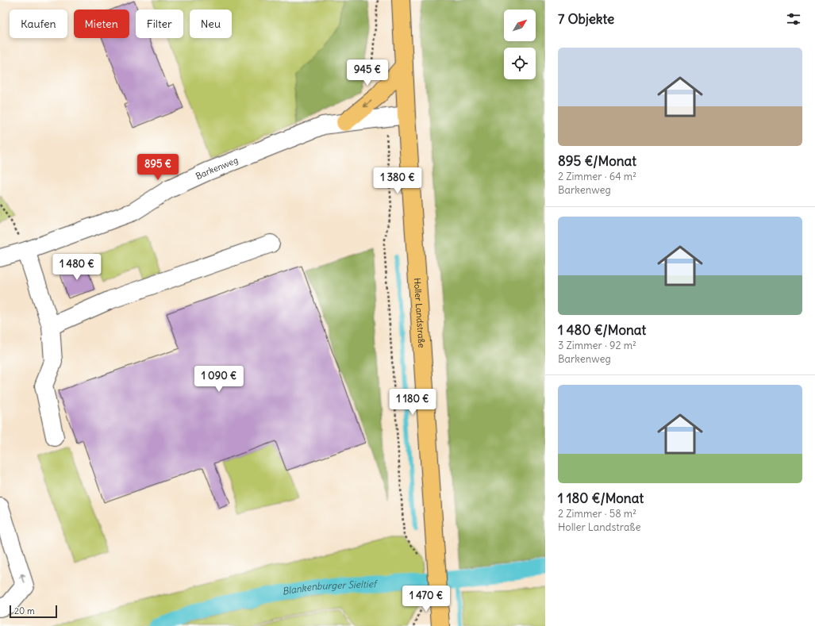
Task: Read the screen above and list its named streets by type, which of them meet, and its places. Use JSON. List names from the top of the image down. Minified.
{"streets":{"main road":["Holler Landstraße"],"street":["Barkenweg"]},"crossings":[["Barkenweg","Holler Landstraße"]],"water":["Blankenburger Sieltief"],"scale_bar":"20 m","north":"top right","page":{"heading":"7 Objekte","chip":["Kaufen","Mieten","Filter","Neu"],"list":[{"name":"895 €/Monat","note":"2 Zimmer · 64 m² · Barkenweg"},{"name":"1 480 €/Monat","note":"3 Zimmer · 92 m² · Barkenweg"},{"name":"1 180 €/Monat","note":"2 Zimmer · 58 m² · Holler Landstraße"}],"price":["945 €","895 €","1 380 €","1 480 €","1 090 €","1 180 €","1 470 €"],"scale":"20 m"}}
